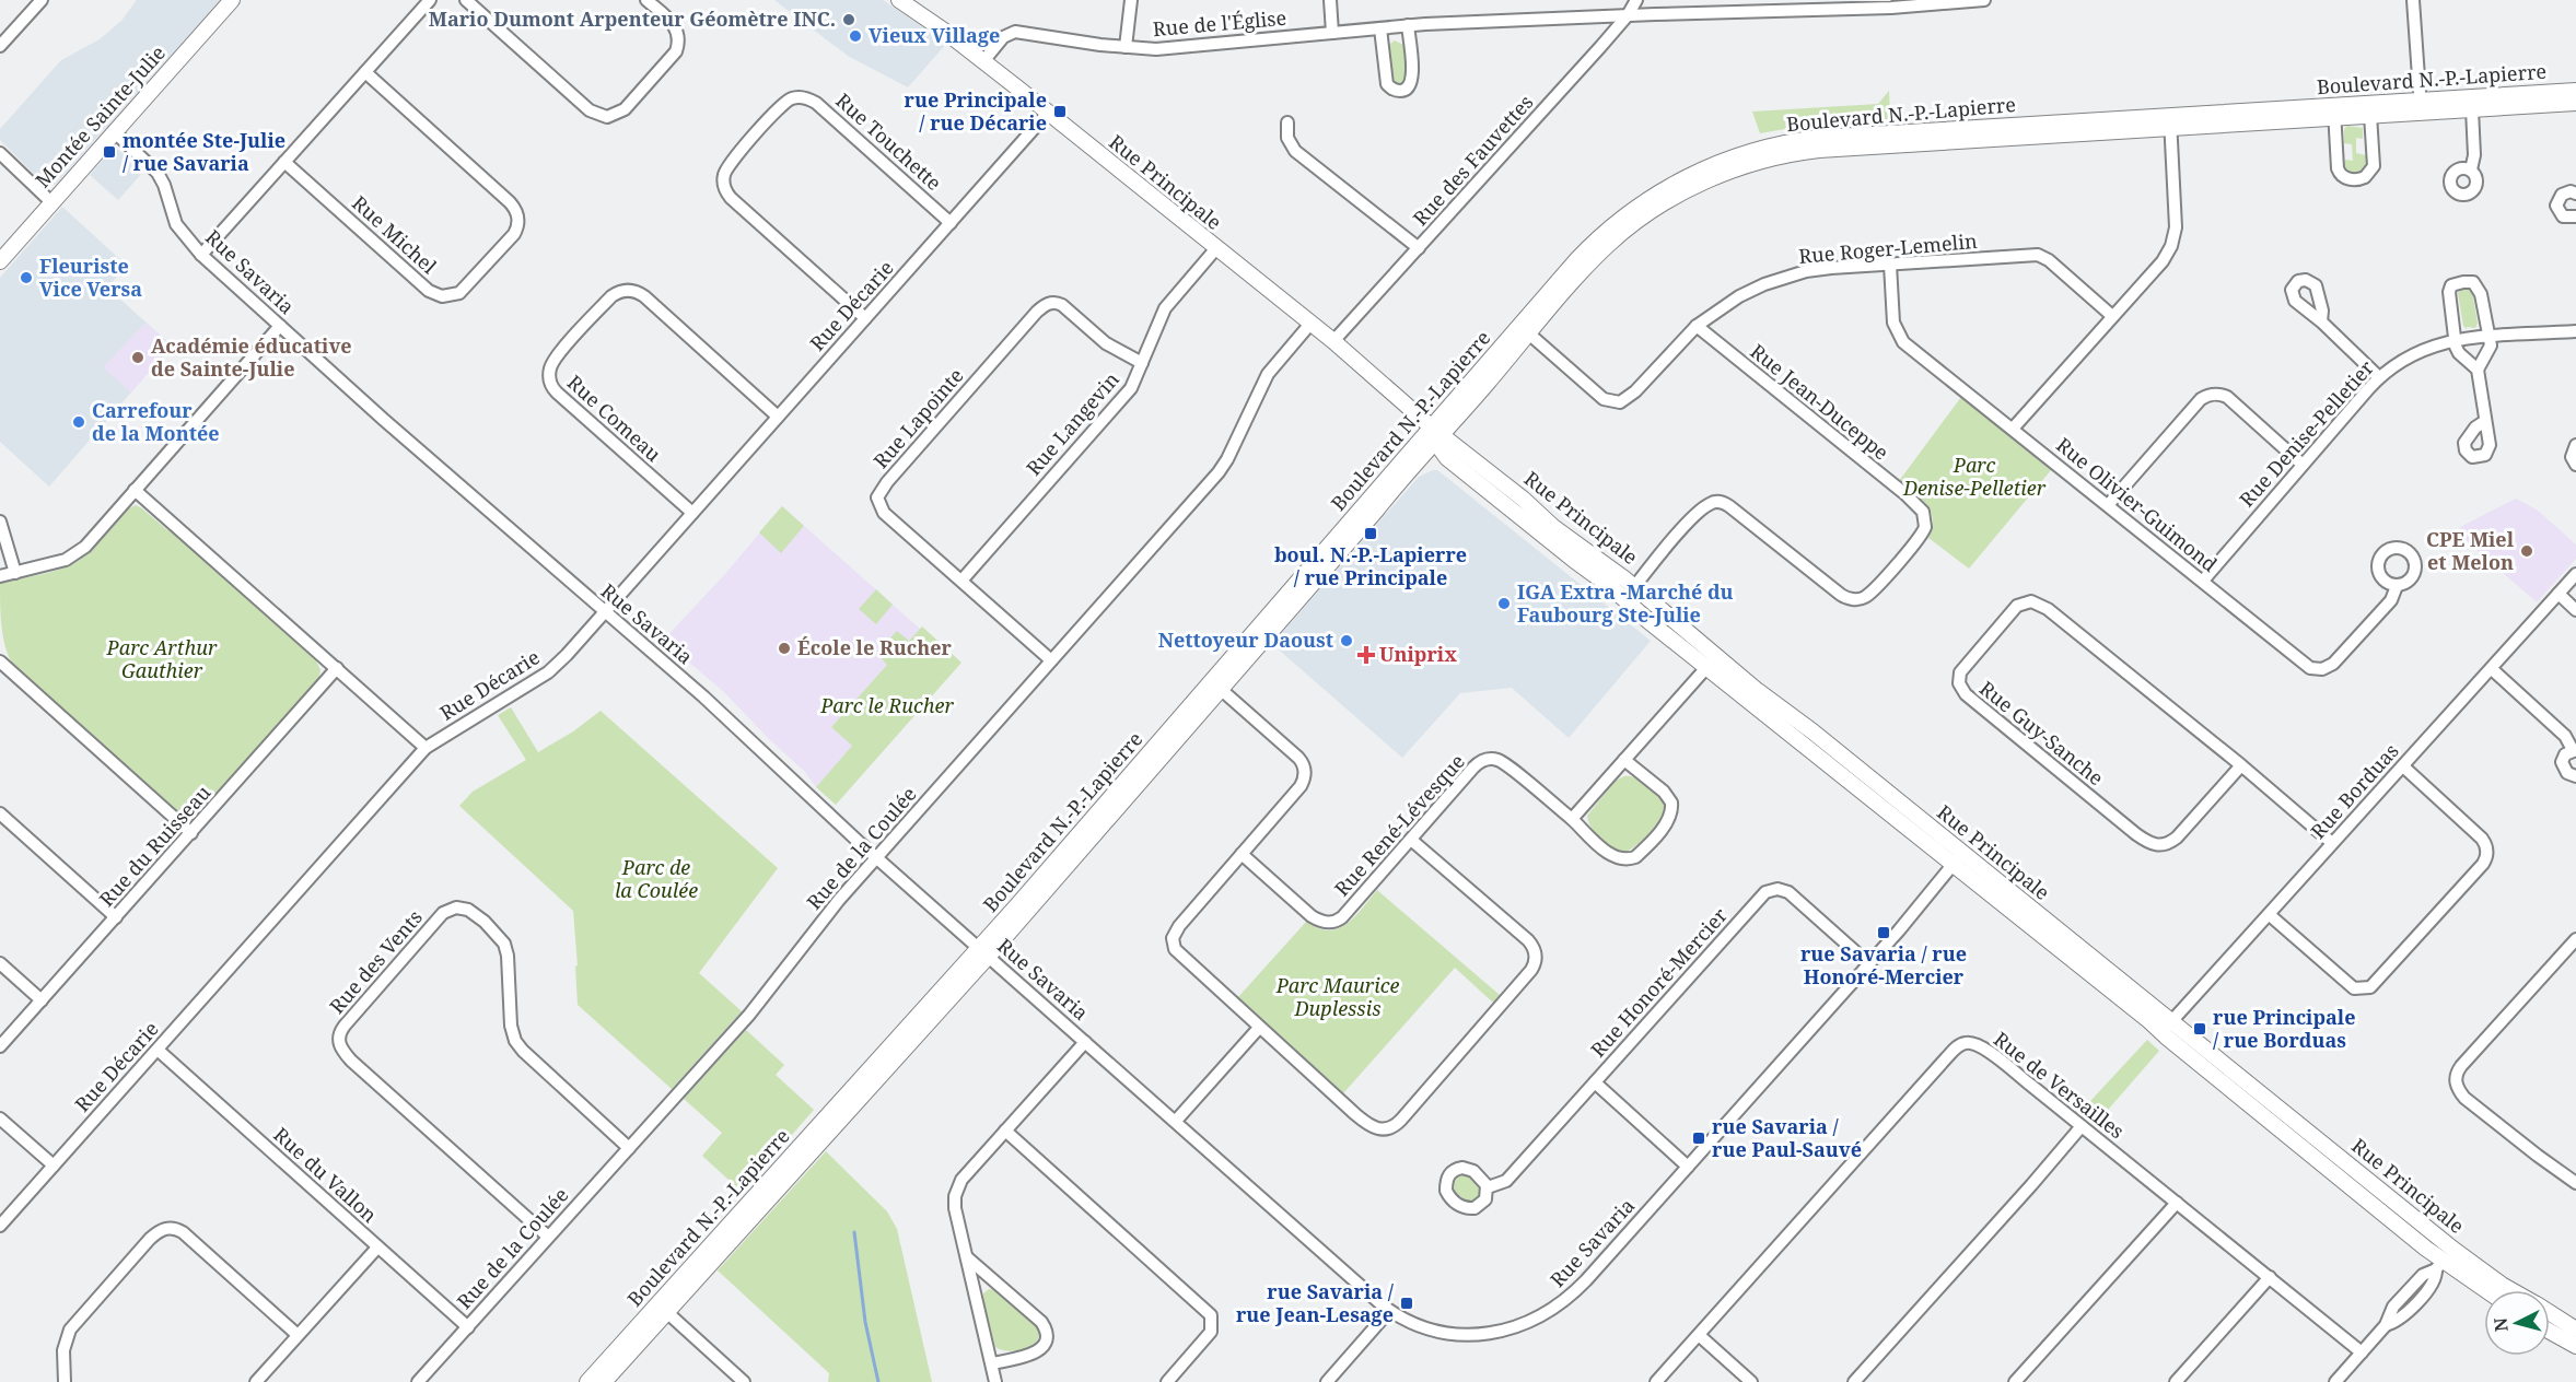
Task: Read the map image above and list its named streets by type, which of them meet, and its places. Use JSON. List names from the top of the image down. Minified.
{"streets":{"street":["Rue de l'Église","Boulevard N.-P.-Lapierre","Montée Sainte-Julie","Rue Touchette","Rue des Fauvettes","Rue Principale","Rue Michel","Rue Roger-Lemelin","Rue Savaria","Rue Décarie","Rue Jean-Duceppe","Rue Comeau","Rue Lapointe","Rue Langevin","Rue Denise-Pelletier","Rue Olivier-Guimond","Rue Guy-Sanche","Rue Borduas","Rue René-Lévesque","Rue du Ruisseau","Rue de la Coulée","Rue des Vents","Rue Honoré-Mercier","Rue de Versailles","Rue du Vallon"]},"crossings":[["Rue de l'Église","Rue des Fauvettes"],["Rue de l'Église","Rue Principale"],["Boulevard N.-P.-Lapierre","Rue Principale"],["Boulevard N.-P.-Lapierre","Rue Roger-Lemelin"],["Boulevard N.-P.-Lapierre","Rue Savaria"],["Montée Sainte-Julie","Rue Savaria"],["Rue Touchette","Rue Décarie"],["Rue des Fauvettes","Rue Principale"],["Rue Principale","Rue Savaria"],["Rue Principale","Rue Décarie"],["Rue Principale","Rue Jean-Duceppe"],["Rue Principale","Rue Langevin"],["Rue Principale","Rue Borduas"],["Rue Principale","Rue de la Coulée"],["Rue Roger-Lemelin","Rue Jean-Duceppe"],["Rue Roger-Lemelin","Rue Olivier-Guimond"],["Rue Savaria","Rue Décarie"],["Rue Savaria","Rue de la Coulée"],["Rue Savaria","Rue Honoré-Mercier"],["Rue Décarie","Rue Comeau"],["Rue Décarie","Rue du Vallon"],["Rue Lapointe","Rue Langevin"],["Rue Lapointe","Rue de la Coulée"],["Rue Denise-Pelletier","Rue Olivier-Guimond"],["Rue Guy-Sanche","Rue Borduas"],["Rue de la Coulée","Rue des Vents"],["Rue de la Coulée","Rue du Vallon"]],"parks":["Parc Denise-Pelletier","Parc Arthur Gauthier","Parc le Rucher","Parc de la Coulée","Parc Maurice Duplessis"],"places":{"other":["Mario Dumont Arpenteur Géomètre INC.","Vieux Village","Fleuriste Vice Versa","Académie éducative de Sainte-Julie","Carrefour de la Montée","CPE Miel et Melon","IGA Extra -Marché du Faubourg Ste-Julie","Nettoyeur Daoust","École le Rucher"],"transit":["rue Principale / rue Décarie","montée Ste-Julie / rue Savaria","boul. N.-P.-Lapierre / rue Principale","rue Savaria / rue Honoré-Mercier","rue Principale / rue Borduas","rue Savaria / rue Paul-Sauvé","rue Savaria / rue Jean-Lesage"],"health":["Uniprix"]},"north":"left"}
